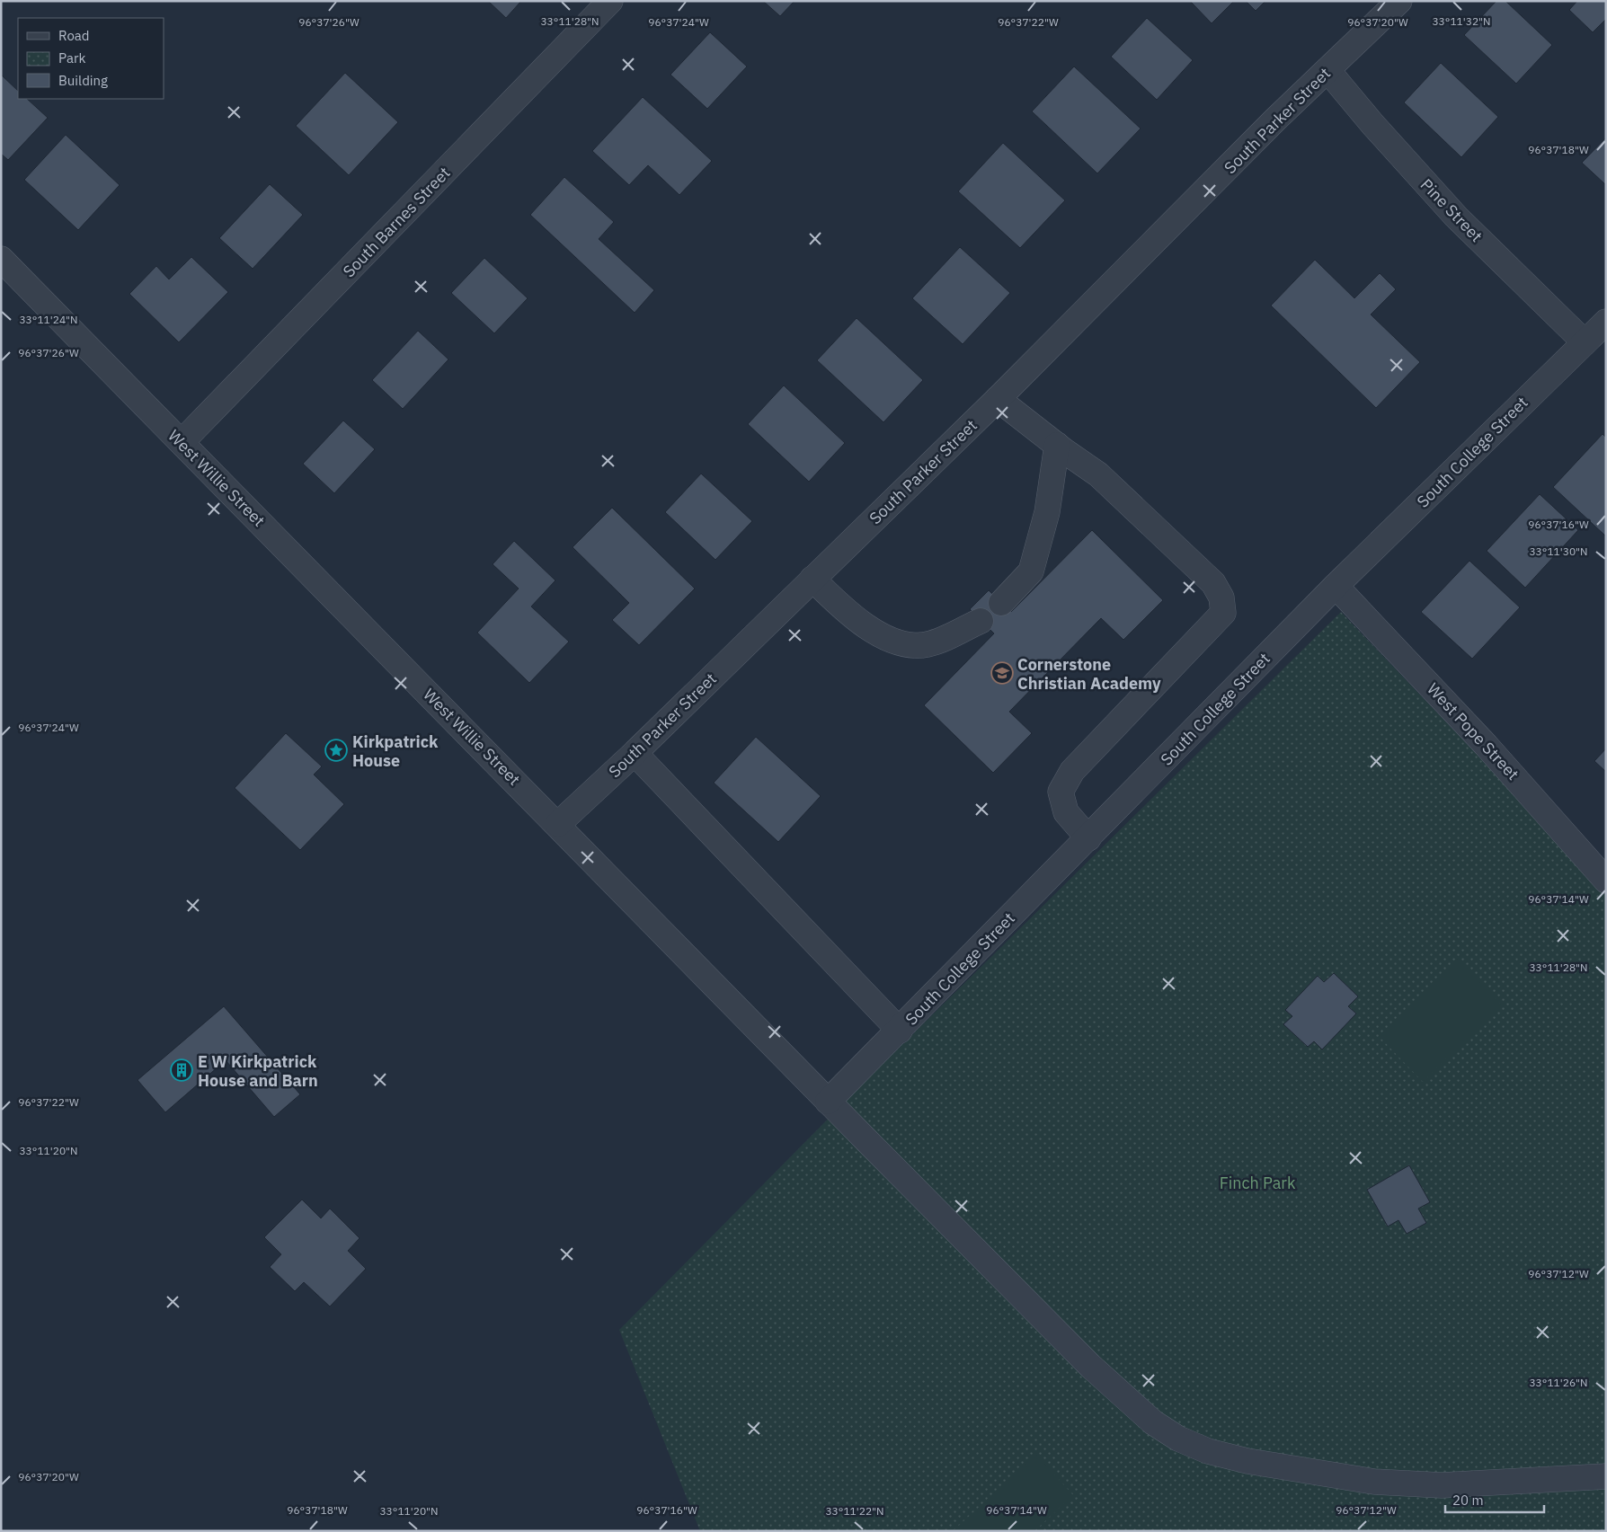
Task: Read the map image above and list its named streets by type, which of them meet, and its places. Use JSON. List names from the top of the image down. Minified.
{"streets":{"street":["South Parker Street","Pine Street","South Barnes Street","South College Street","West Willie Street","West Pope Street"]},"crossings":[["South Parker Street","Pine Street"],["South Parker Street","West Willie Street"],["Pine Street","South College Street"],["South Barnes Street","West Willie Street"],["South College Street","West Willie Street"],["South College Street","West Pope Street"]],"parks":["Finch Park"],"places":{"school or university":["Cornerstone Christian Academy"],"place":["Kirkpatrick House"],"building":["E W Kirkpatrick House and Barn"]},"legend":["Road","Park","Building"],"scale_bar":"20 m","coordinates":["33°11'32\"N","33°11'28\"N","96°37'26\"W","96°37'24\"W","96°37'22\"W","96°37'20\"W","96°37'18\"W","33°11'24\"N","96°37'16\"W","33°11'30\"N","96°37'14\"W","33°11'20\"N","96°37'12\"W","33°11'26\"N","33°11'22\"N"]}
